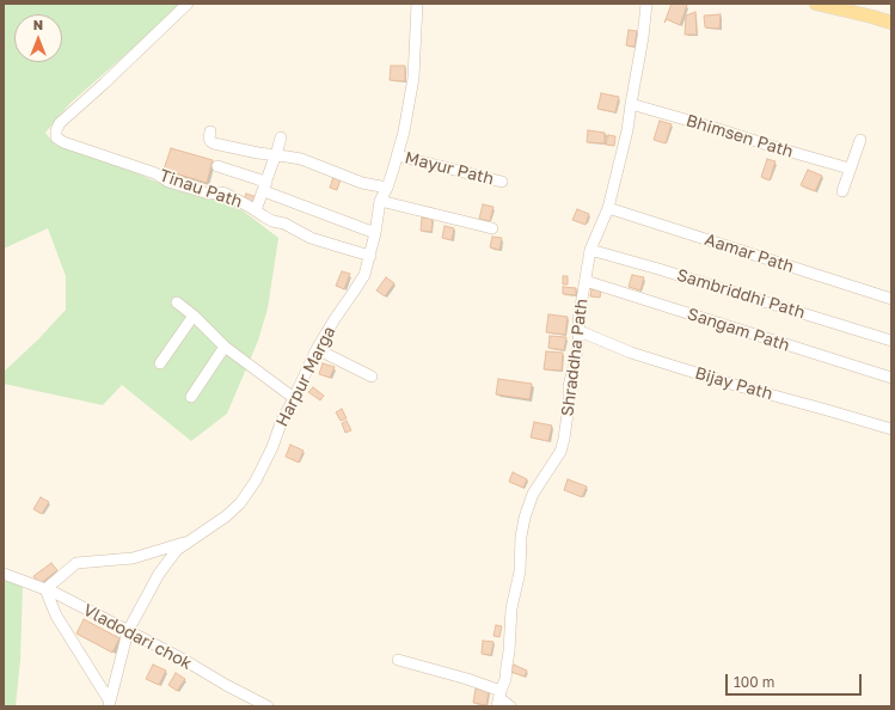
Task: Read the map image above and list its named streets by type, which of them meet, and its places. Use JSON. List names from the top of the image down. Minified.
{"streets":{"street":["Bhimsen Path","Mayur Path","Tinau Path","Aamar Path","Sambriddhi Path","Sangam Path","Shraddha Path","Harpur Marga","Bijay Path","Vladodari chok"]},"crossings":[["Bhimsen Path","Shraddha Path"],["Mayur Path","Harpur Marga"],["Tinau Path","Harpur Marga"],["Aamar Path","Shraddha Path"],["Sambriddhi Path","Shraddha Path"],["Sangam Path","Shraddha Path"],["Shraddha Path","Bijay Path"],["Harpur Marga","Vladodari chok"]],"scale_bar":"100 m","north":"top"}
